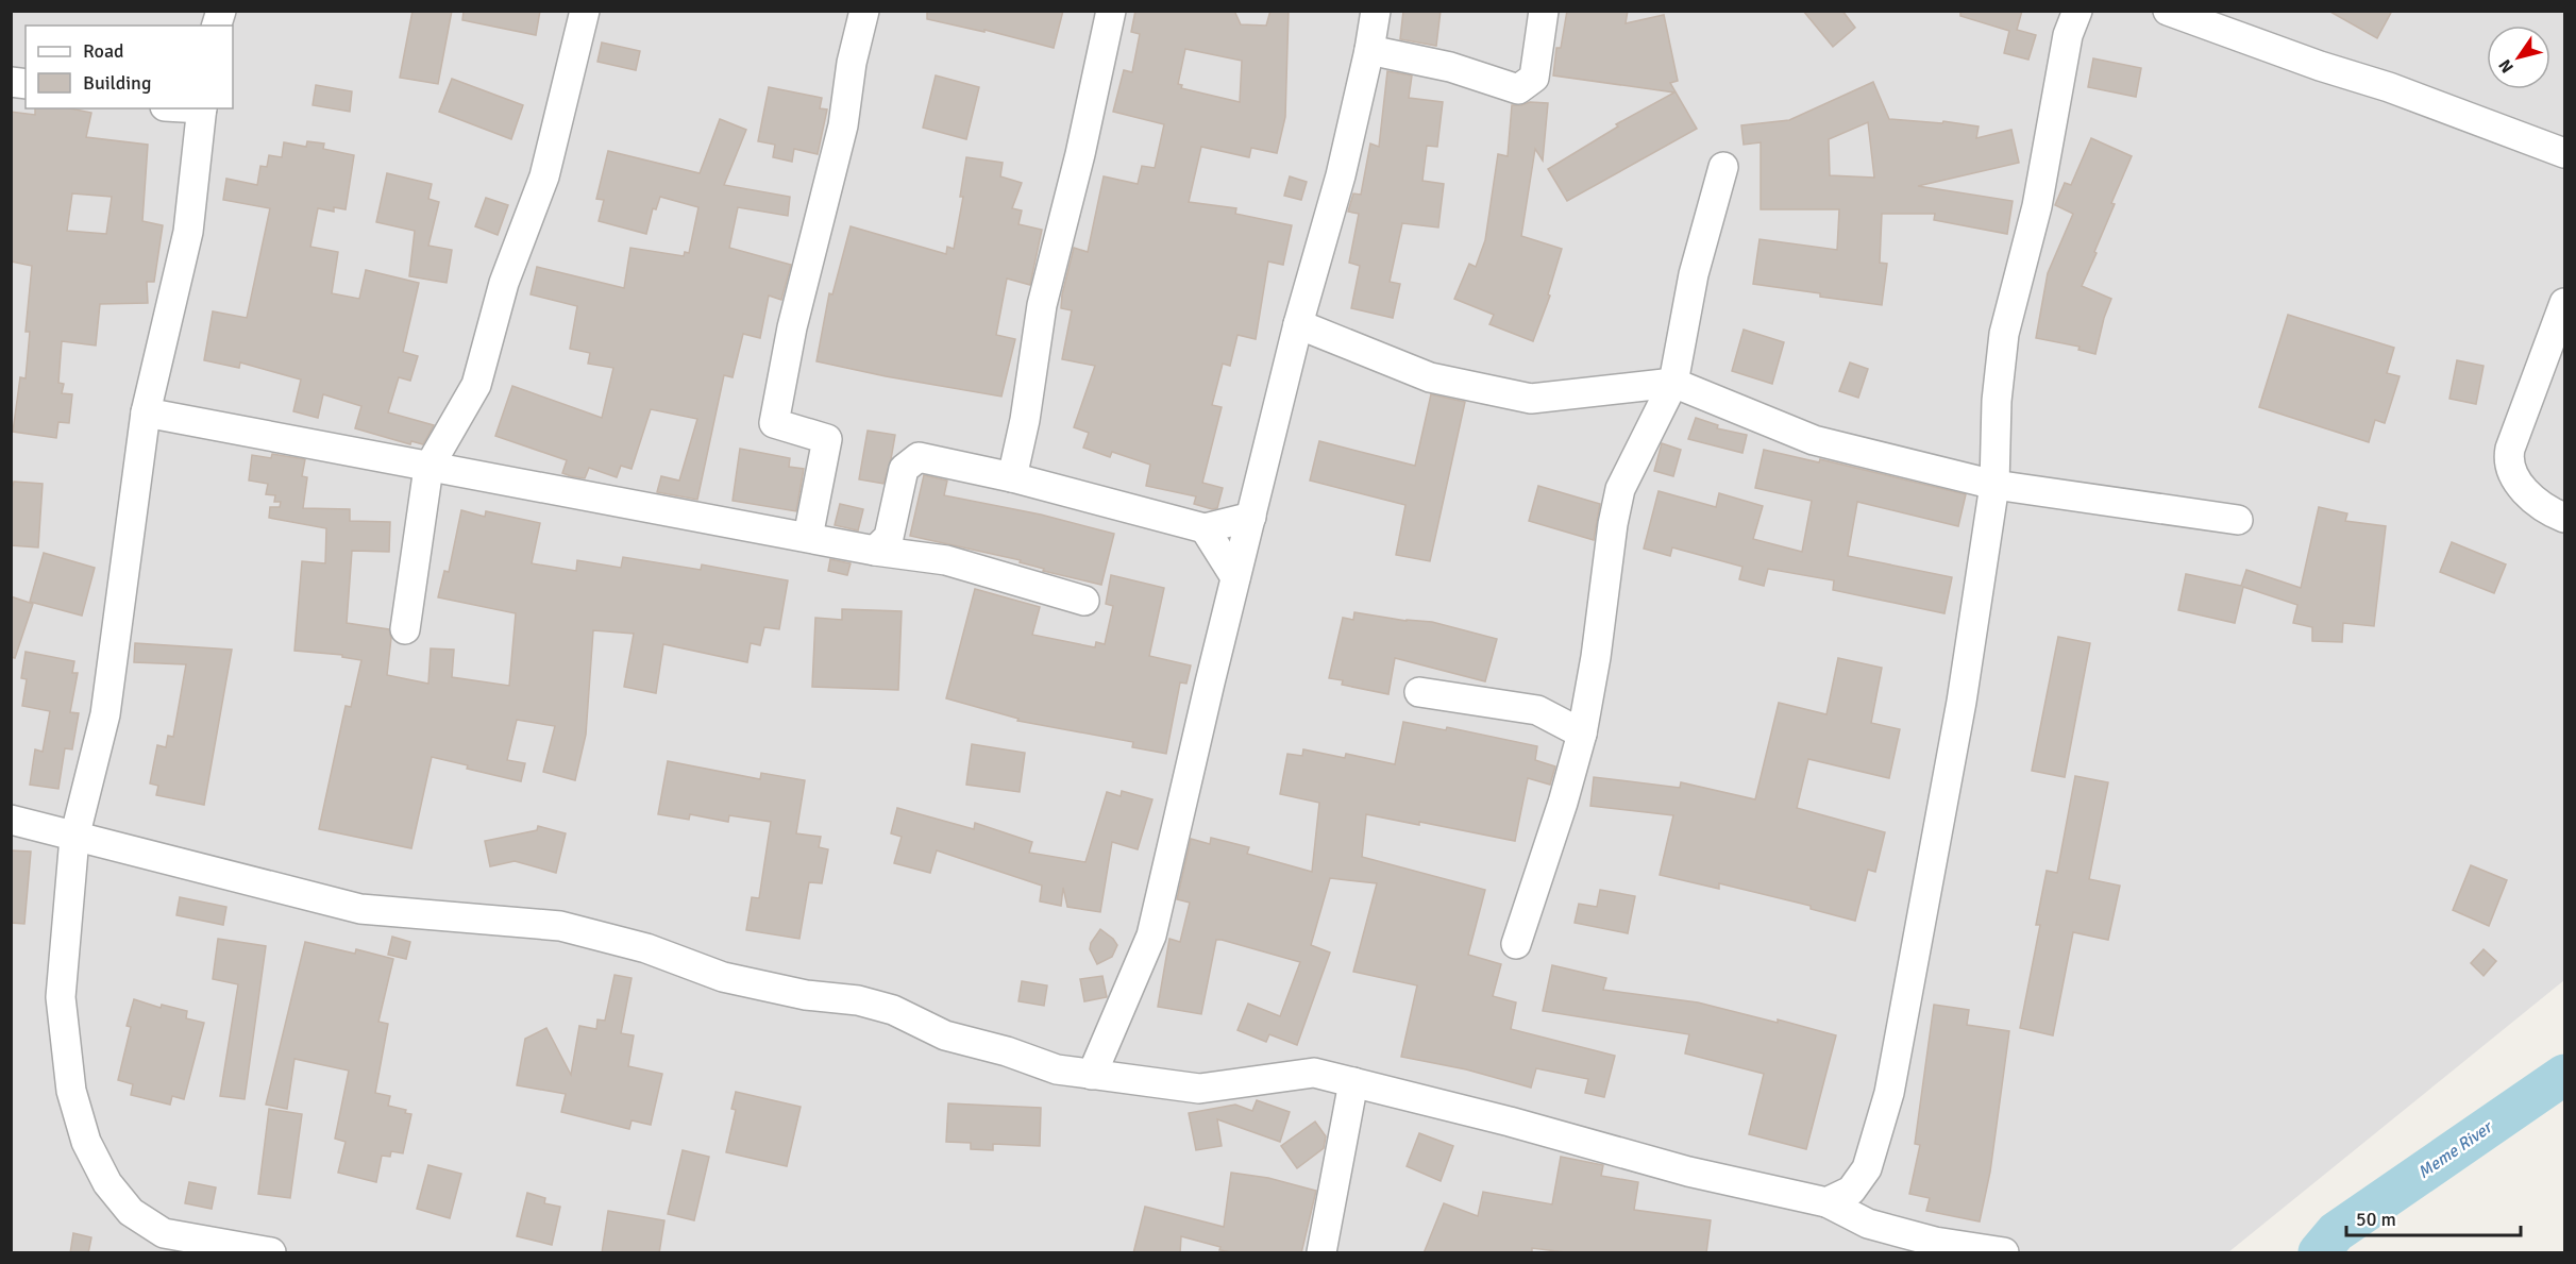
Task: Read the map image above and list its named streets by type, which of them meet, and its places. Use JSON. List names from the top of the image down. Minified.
{"water":["Meme River"],"legend":["Road","Building"],"scale_bar":"50 m","north":"bottom left"}
